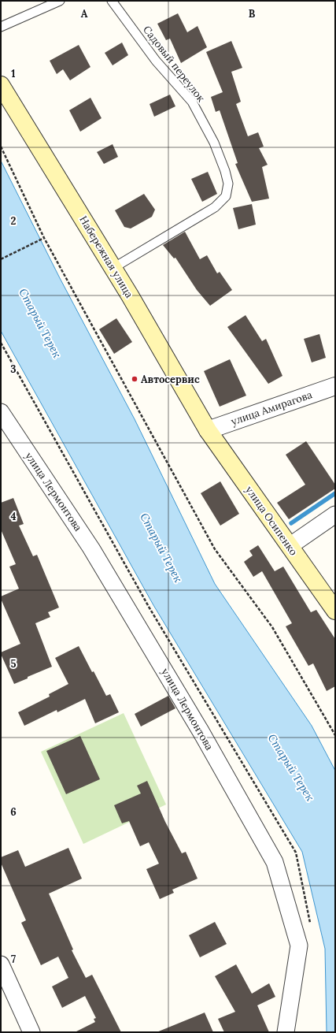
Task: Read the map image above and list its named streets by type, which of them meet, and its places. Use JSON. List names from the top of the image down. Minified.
{"streets":{"main road":["Набережная улица","улица Осипенко"],"street":["улица Амирагова","улица Лермонтова"],"lane":["Садовый переулок"]},"crossings":[["Садовый переулок","Набережная улица"],["Набережная улица","улица Амирагова"],["Набережная улица","улица Осипенко"],["улица Амирагова","улица Осипенко"]],"water":["Старый Терек"],"places":["Автосервис"],"grid":{"columns":["A","B"],"rows":["1","2","3","4","5","6","7"]}}
